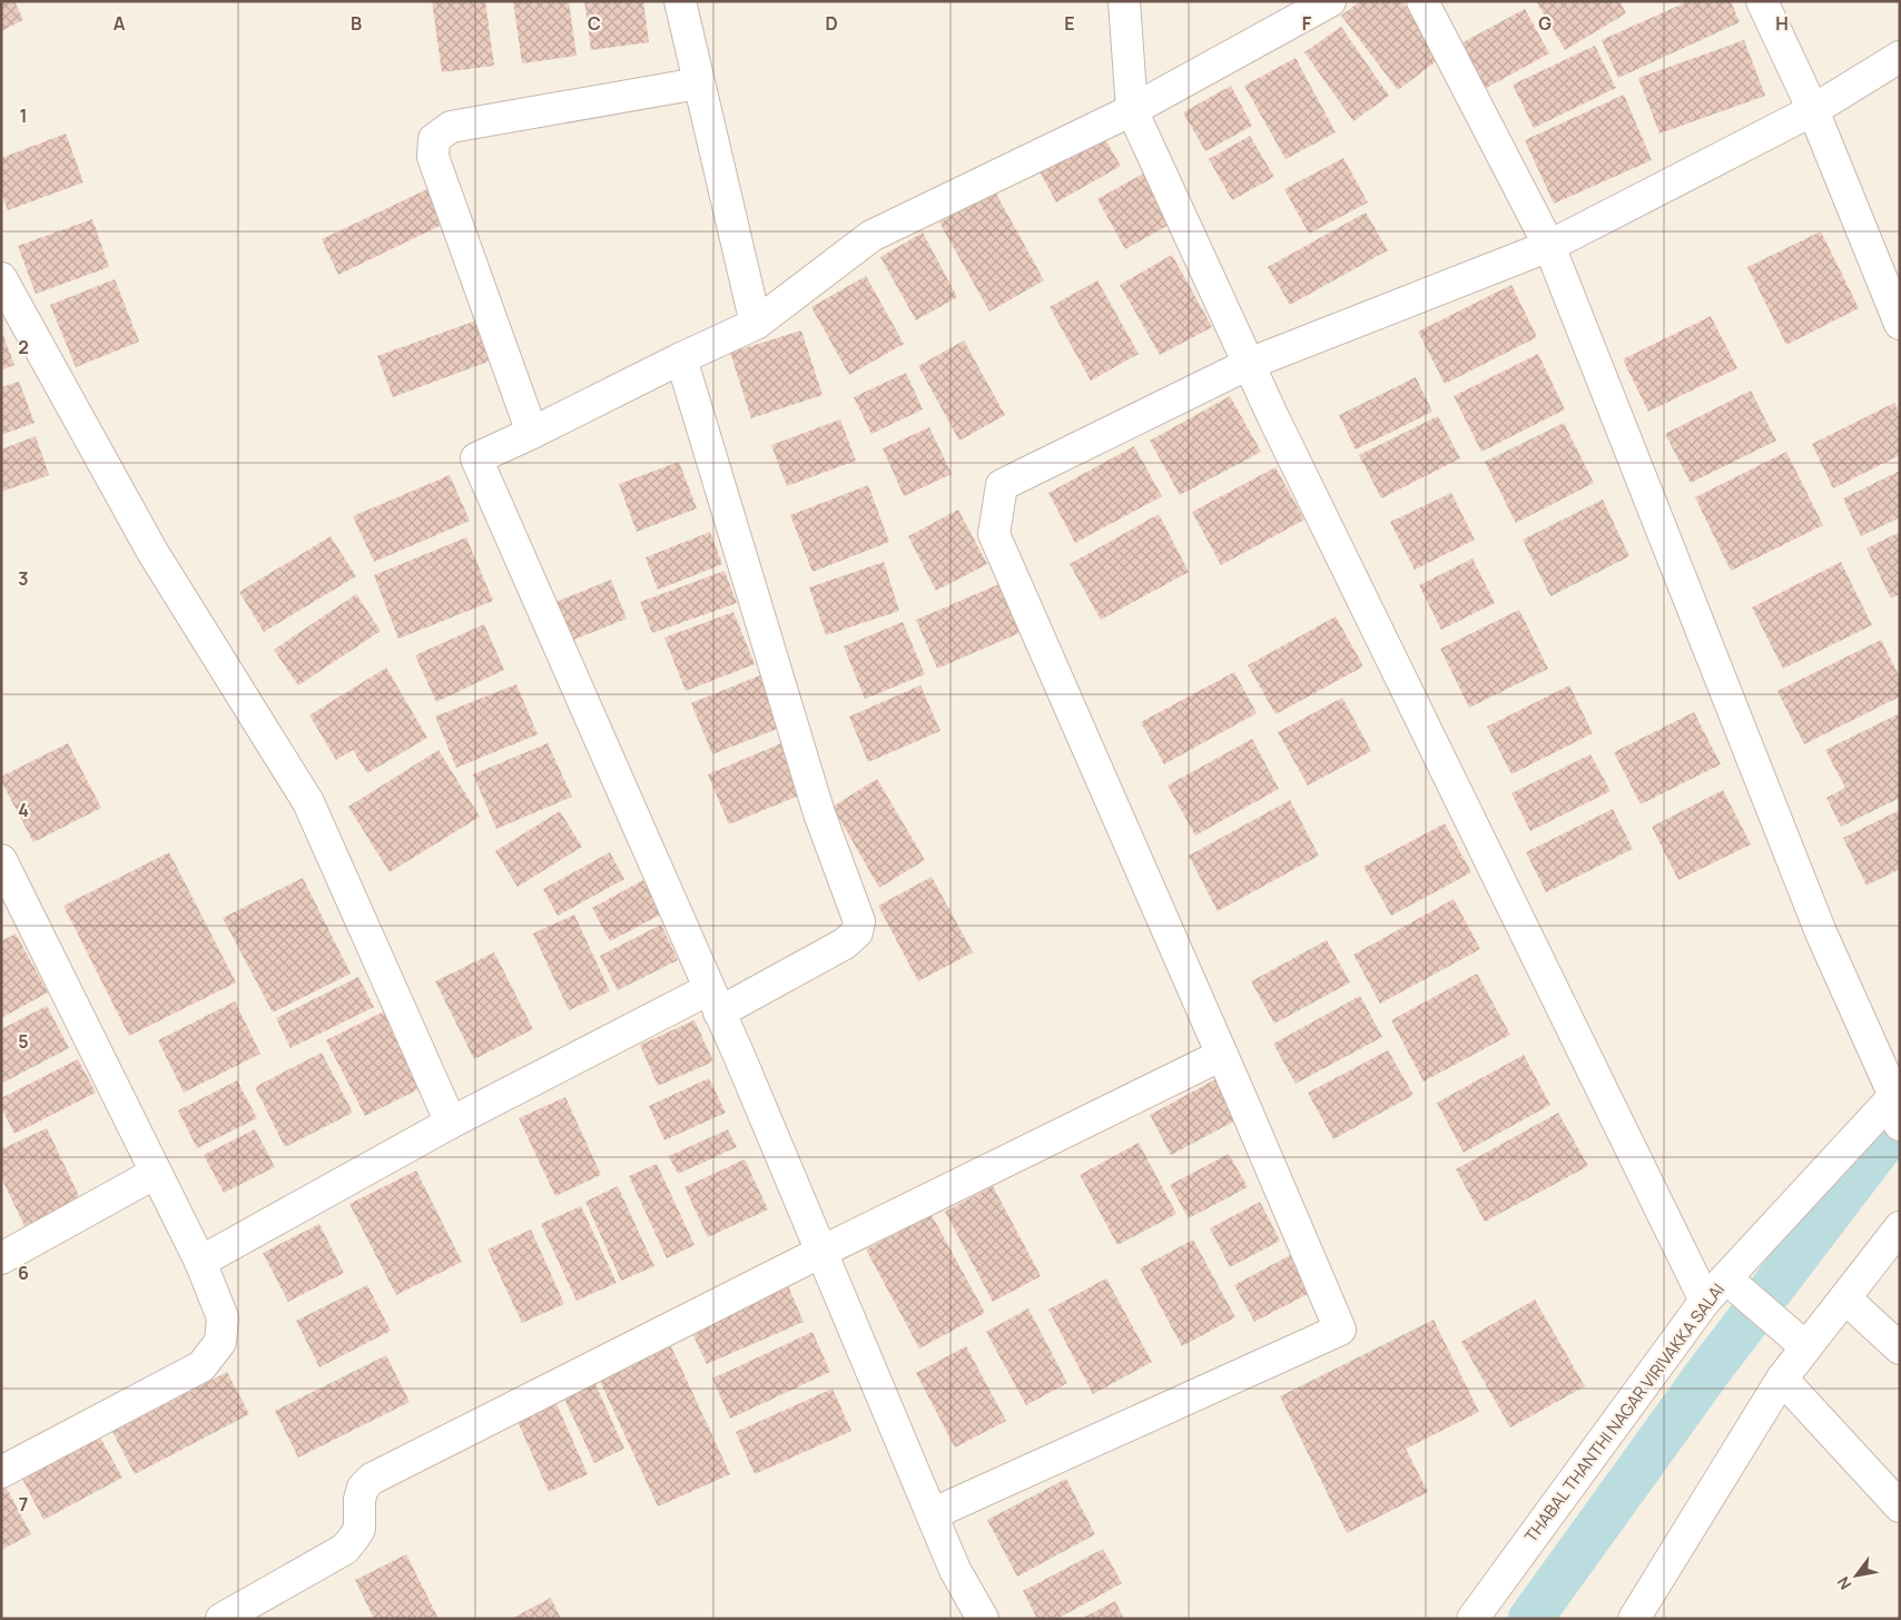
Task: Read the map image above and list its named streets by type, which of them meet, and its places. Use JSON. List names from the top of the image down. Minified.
{"streets":{"street":["THABAL THANTHI NAGAR VIRIVAKKA SALAI"]},"north":"bottom left","grid":{"columns":["A","B","C","D","E","F","G","H"],"rows":["1","2","3","4","5","6","7"]}}
